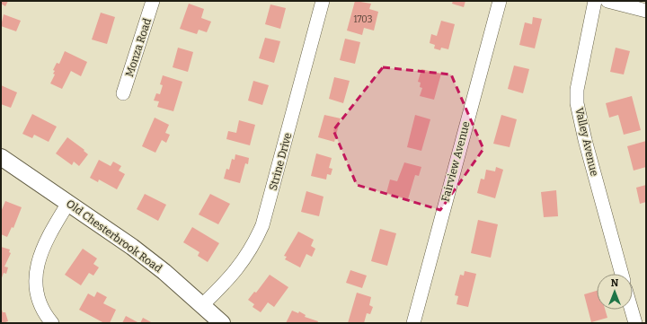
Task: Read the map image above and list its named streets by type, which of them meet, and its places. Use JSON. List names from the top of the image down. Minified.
{"streets":{"street":["Monza Road","Valley Avenue","Strine Drive","Fairview Avenue","Old Chesterbrook Road"]},"crossings":[["Strine Drive","Old Chesterbrook Road"]],"house_numbers":["1703"],"north":"top"}
